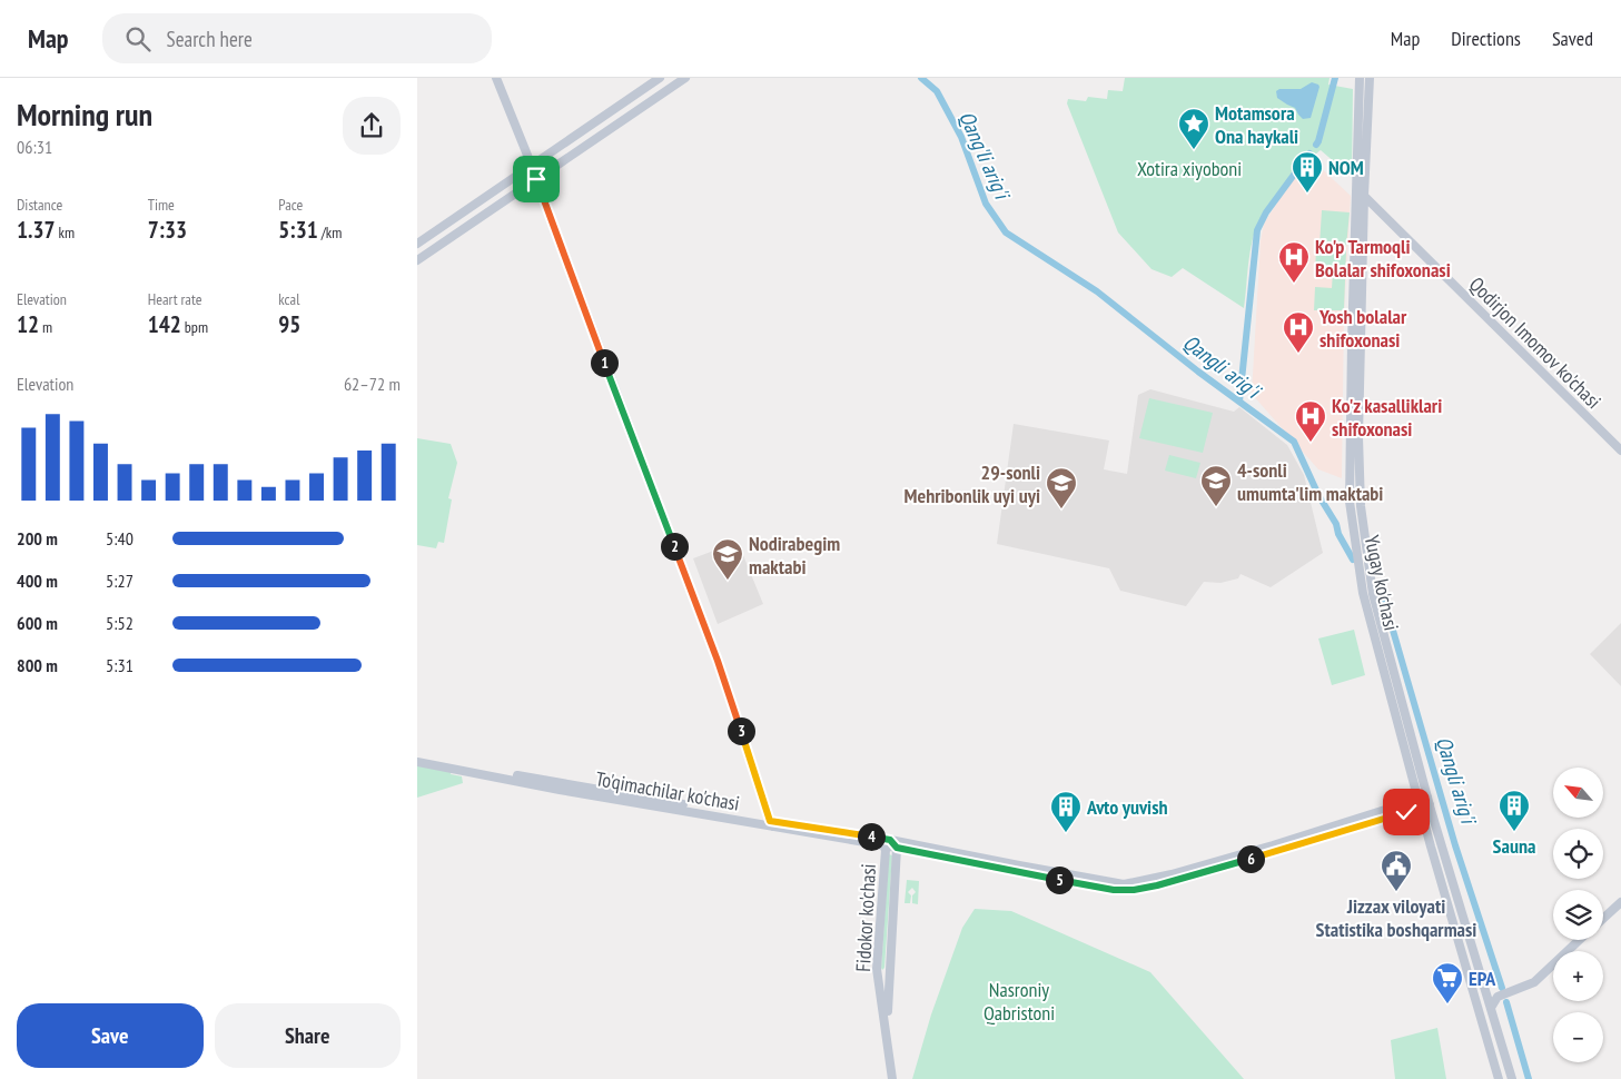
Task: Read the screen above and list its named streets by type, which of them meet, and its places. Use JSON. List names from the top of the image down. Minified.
{"streets":{"main road":["Qodirjon Imomov ko'chasi","Yugay ko'chasi","To'qimachilar ko'chasi","Fidokor ko'chasi"]},"crossings":[["Qodirjon Imomov ko'chasi","Yugay ko'chasi"],["Yugay ko'chasi","To'qimachilar ko'chasi"],["To'qimachilar ko'chasi","Fidokor ko'chasi"]],"water":["Qang'li arig'i","Qangli arig'i"],"parks":["Xotira xiyoboni","Nasroniy Qabristoni"],"places":{"place":["Motamsora Ona haykali"],"building":["NOM","Sauna","Avto yuvish"],"hospital":["Ko'p Tarmoqli Bolalar shifoxonasi","Yosh bolalar shifoxonasi","Ko'z kasalliklari shifoxonasi"],"school or university":["4-sonli umumta'lim maktabi","29-sonli Mehribonlik uyi uyi","Nodirabegim maktabi"],"public building":["Jizzax viloyati Statistika boshqarmasi"],"supermarket":["EPA"]},"north":"top left","page":{"header":"Map","search":"Search here","nav":["Map","Directions","Saved"],"heading":["Morning run","06:31"],"stats":[["Distance","1.37 km"],["Time","7:33"],["Pace","5:31 /km"],["Elevation","12 m"],["Heart rate","142 bpm"],["kcal","95"]],"pins":["1","2","3","4","6","5"],"chart":["Elevation","62–72 m"],"list":[{"name":"200 m","note":"5:40"},{"name":"400 m","note":"5:27"},{"name":"600 m","note":"5:52"},{"name":"800 m","note":"5:31"}],"map_buttons":["+","−"],"buttons":["Save","Share"]}}
